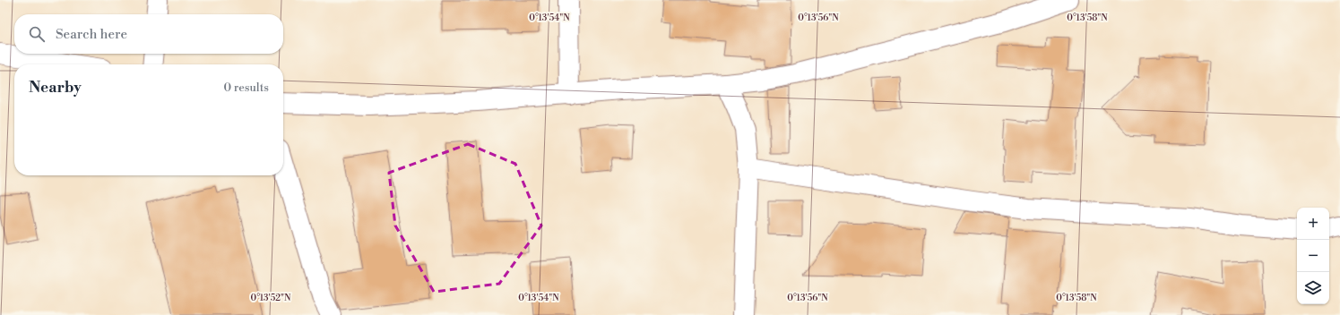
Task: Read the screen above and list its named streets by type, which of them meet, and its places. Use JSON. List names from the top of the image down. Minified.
{"page":{"search":"Search here","heading":["Nearby","0 results"],"map_buttons":["+","−"]},"coordinates":["0°13'54\"N","0°13'56\"N","0°13'58\"N","0°13'52\"N"]}
